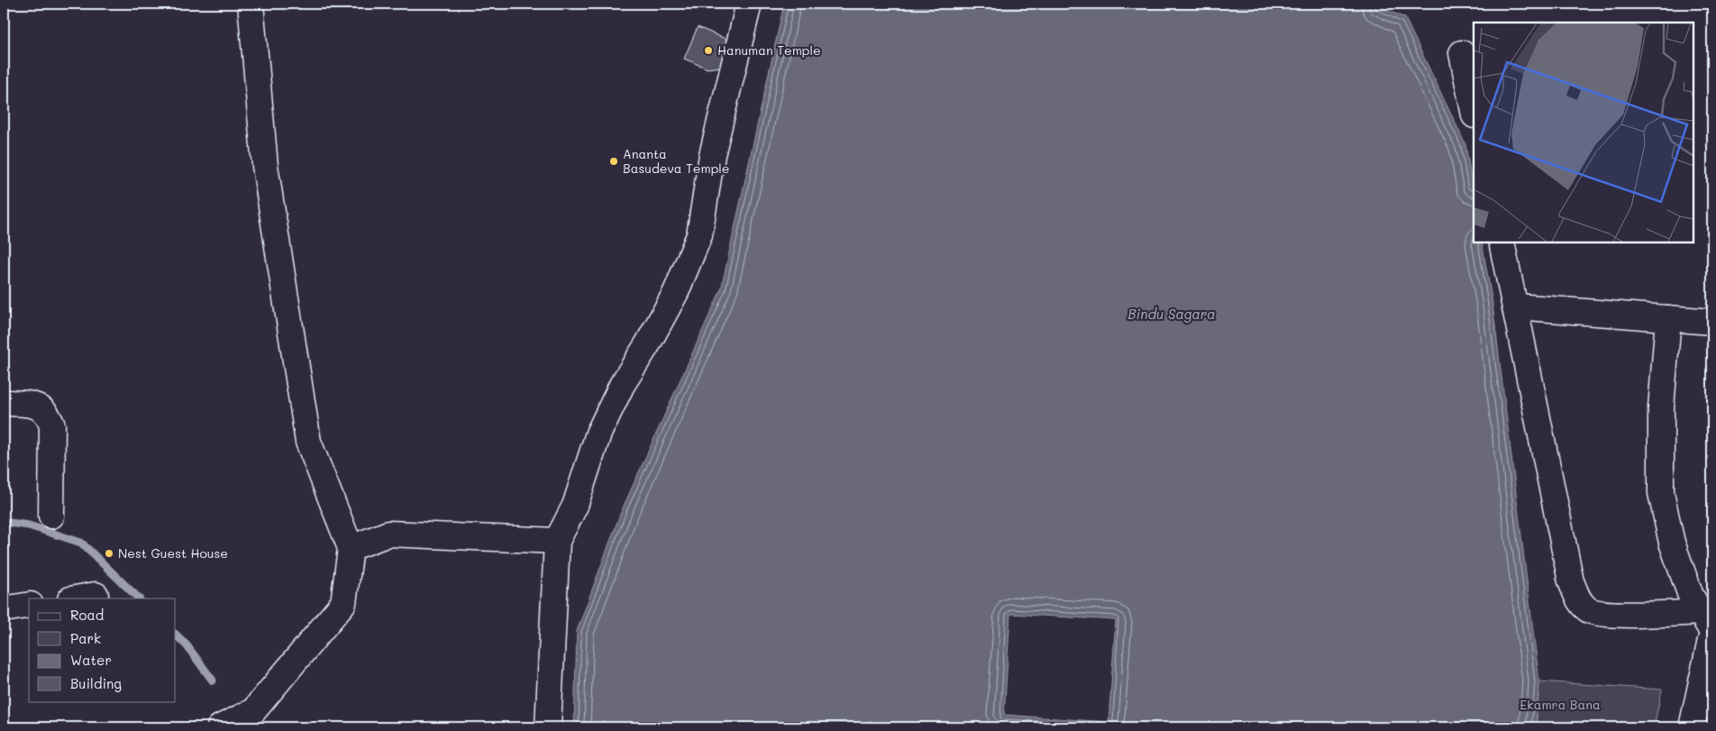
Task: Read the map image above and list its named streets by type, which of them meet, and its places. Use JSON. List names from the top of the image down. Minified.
{"water":["Bindu Sagara"],"parks":["Ekamra Bana"],"places":["Hanuman Temple","Ananta Basudeva Temple","Nest Guest House"],"legend":["Road","Park","Water","Building"]}
